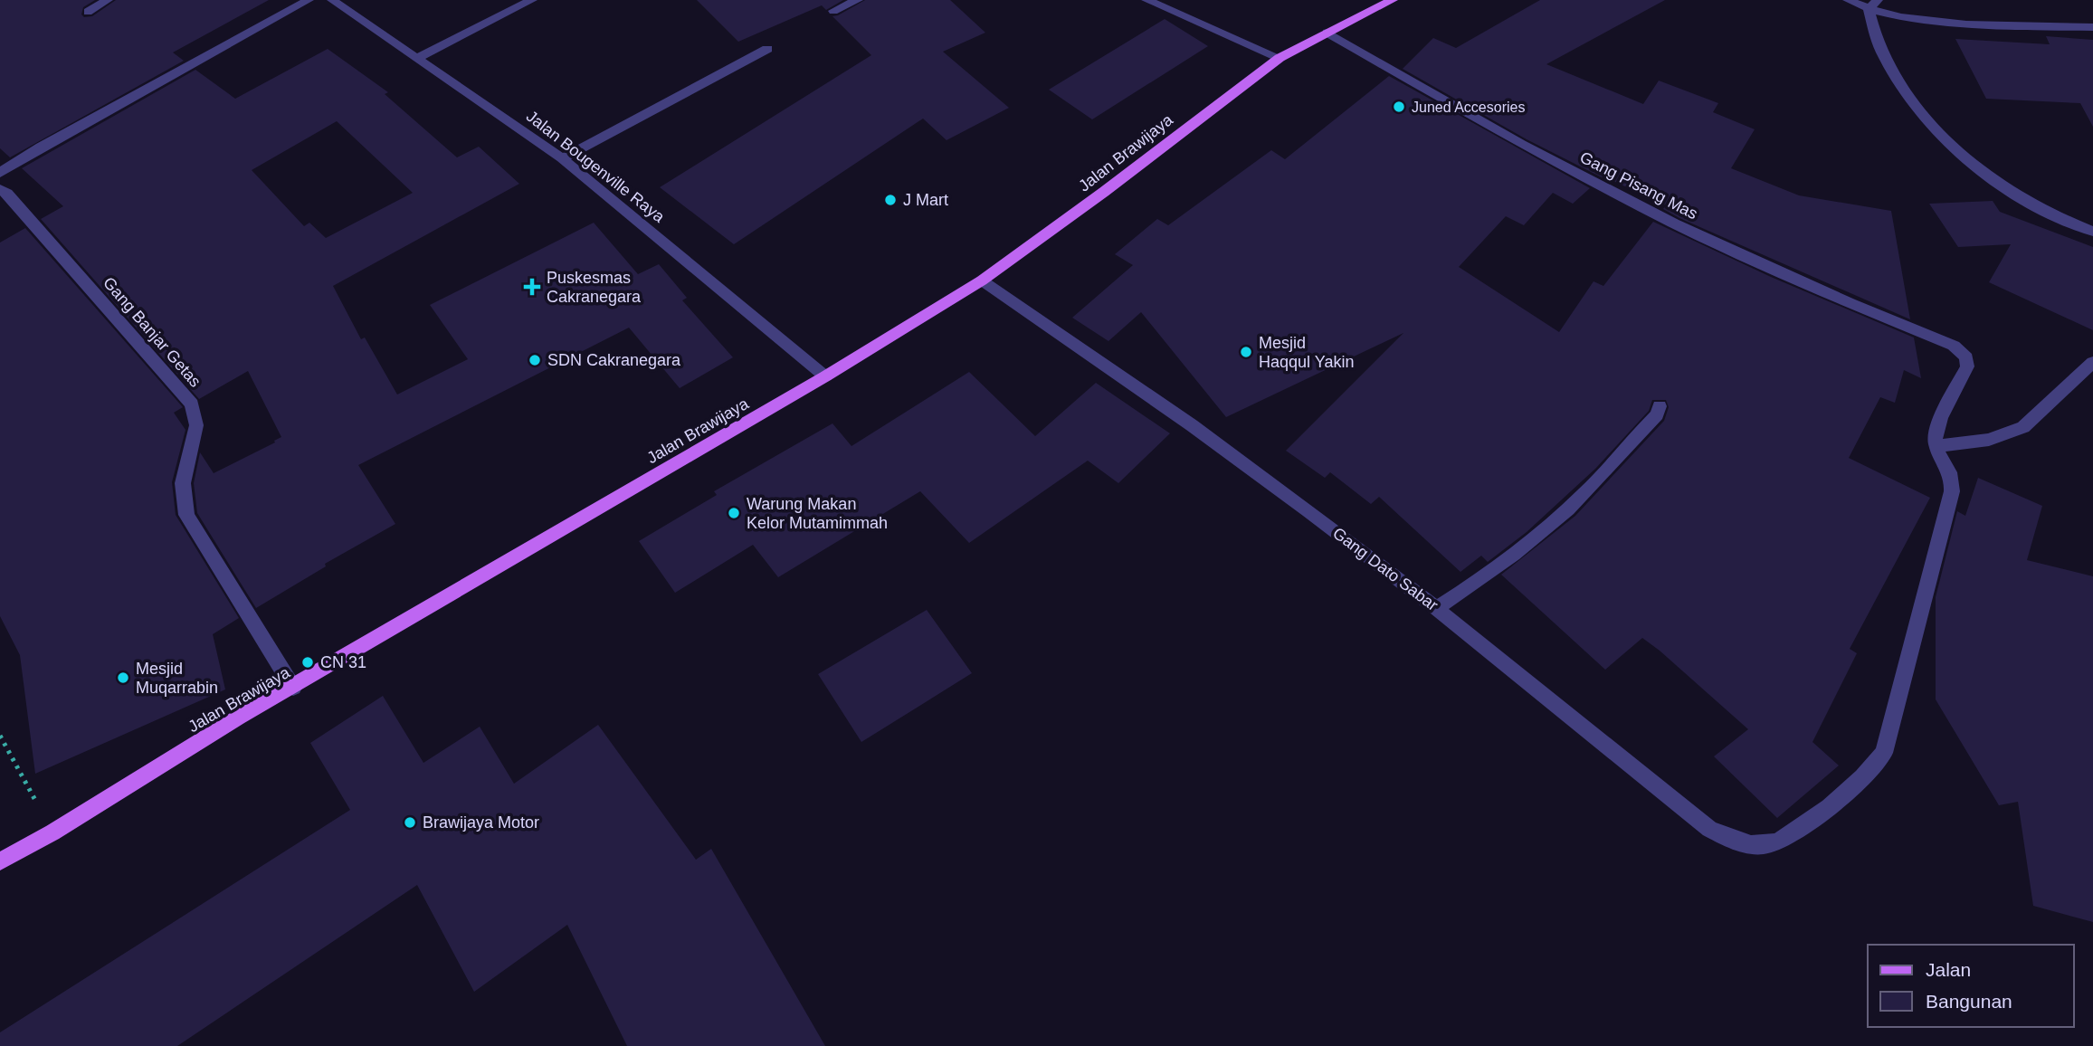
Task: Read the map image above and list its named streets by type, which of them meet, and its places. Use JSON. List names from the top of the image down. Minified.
{"streets":{"main road":["Jalan Brawijaya"],"street":["Jalan Bougenville Raya","Gang Pisang Mas","Gang Banjar Getas","Gang Dato Sabar"]},"crossings":[["Jalan Brawijaya","Jalan Bougenville Raya"],["Jalan Brawijaya","Gang Pisang Mas"],["Jalan Brawijaya","Gang Banjar Getas"],["Jalan Brawijaya","Gang Dato Sabar"],["Gang Pisang Mas","Gang Dato Sabar"]],"places":{"other":["Juned Accesories","J Mart","Mesjid Haqqul Yakin","SDN Cakranegara","Warung Makan Kelor Mutamimmah","CN 31","Mesjid Muqarrabin","Brawijaya Motor"],"health":["Puskesmas Cakranegara"]},"legend":["Jalan","Bangunan"]}
